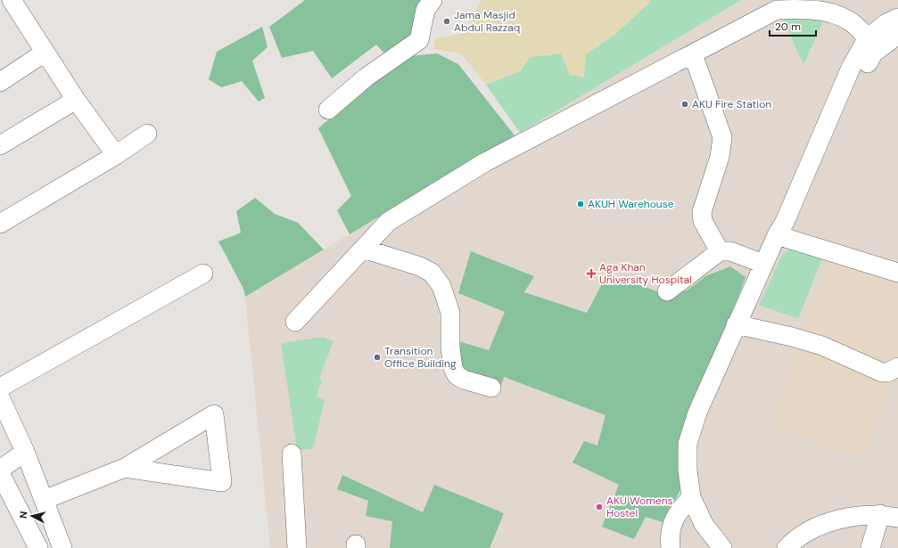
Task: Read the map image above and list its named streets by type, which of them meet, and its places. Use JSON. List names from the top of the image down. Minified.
{"places":{"other":["Jama Masjid Abdul Razzaq","AKU Fire Station","AKUH Warehouse","Transition Office Building","AKU Womens Hostel"],"health":["Aga Khan University Hospital"]},"scale_bar":"20 m","north":"left"}
